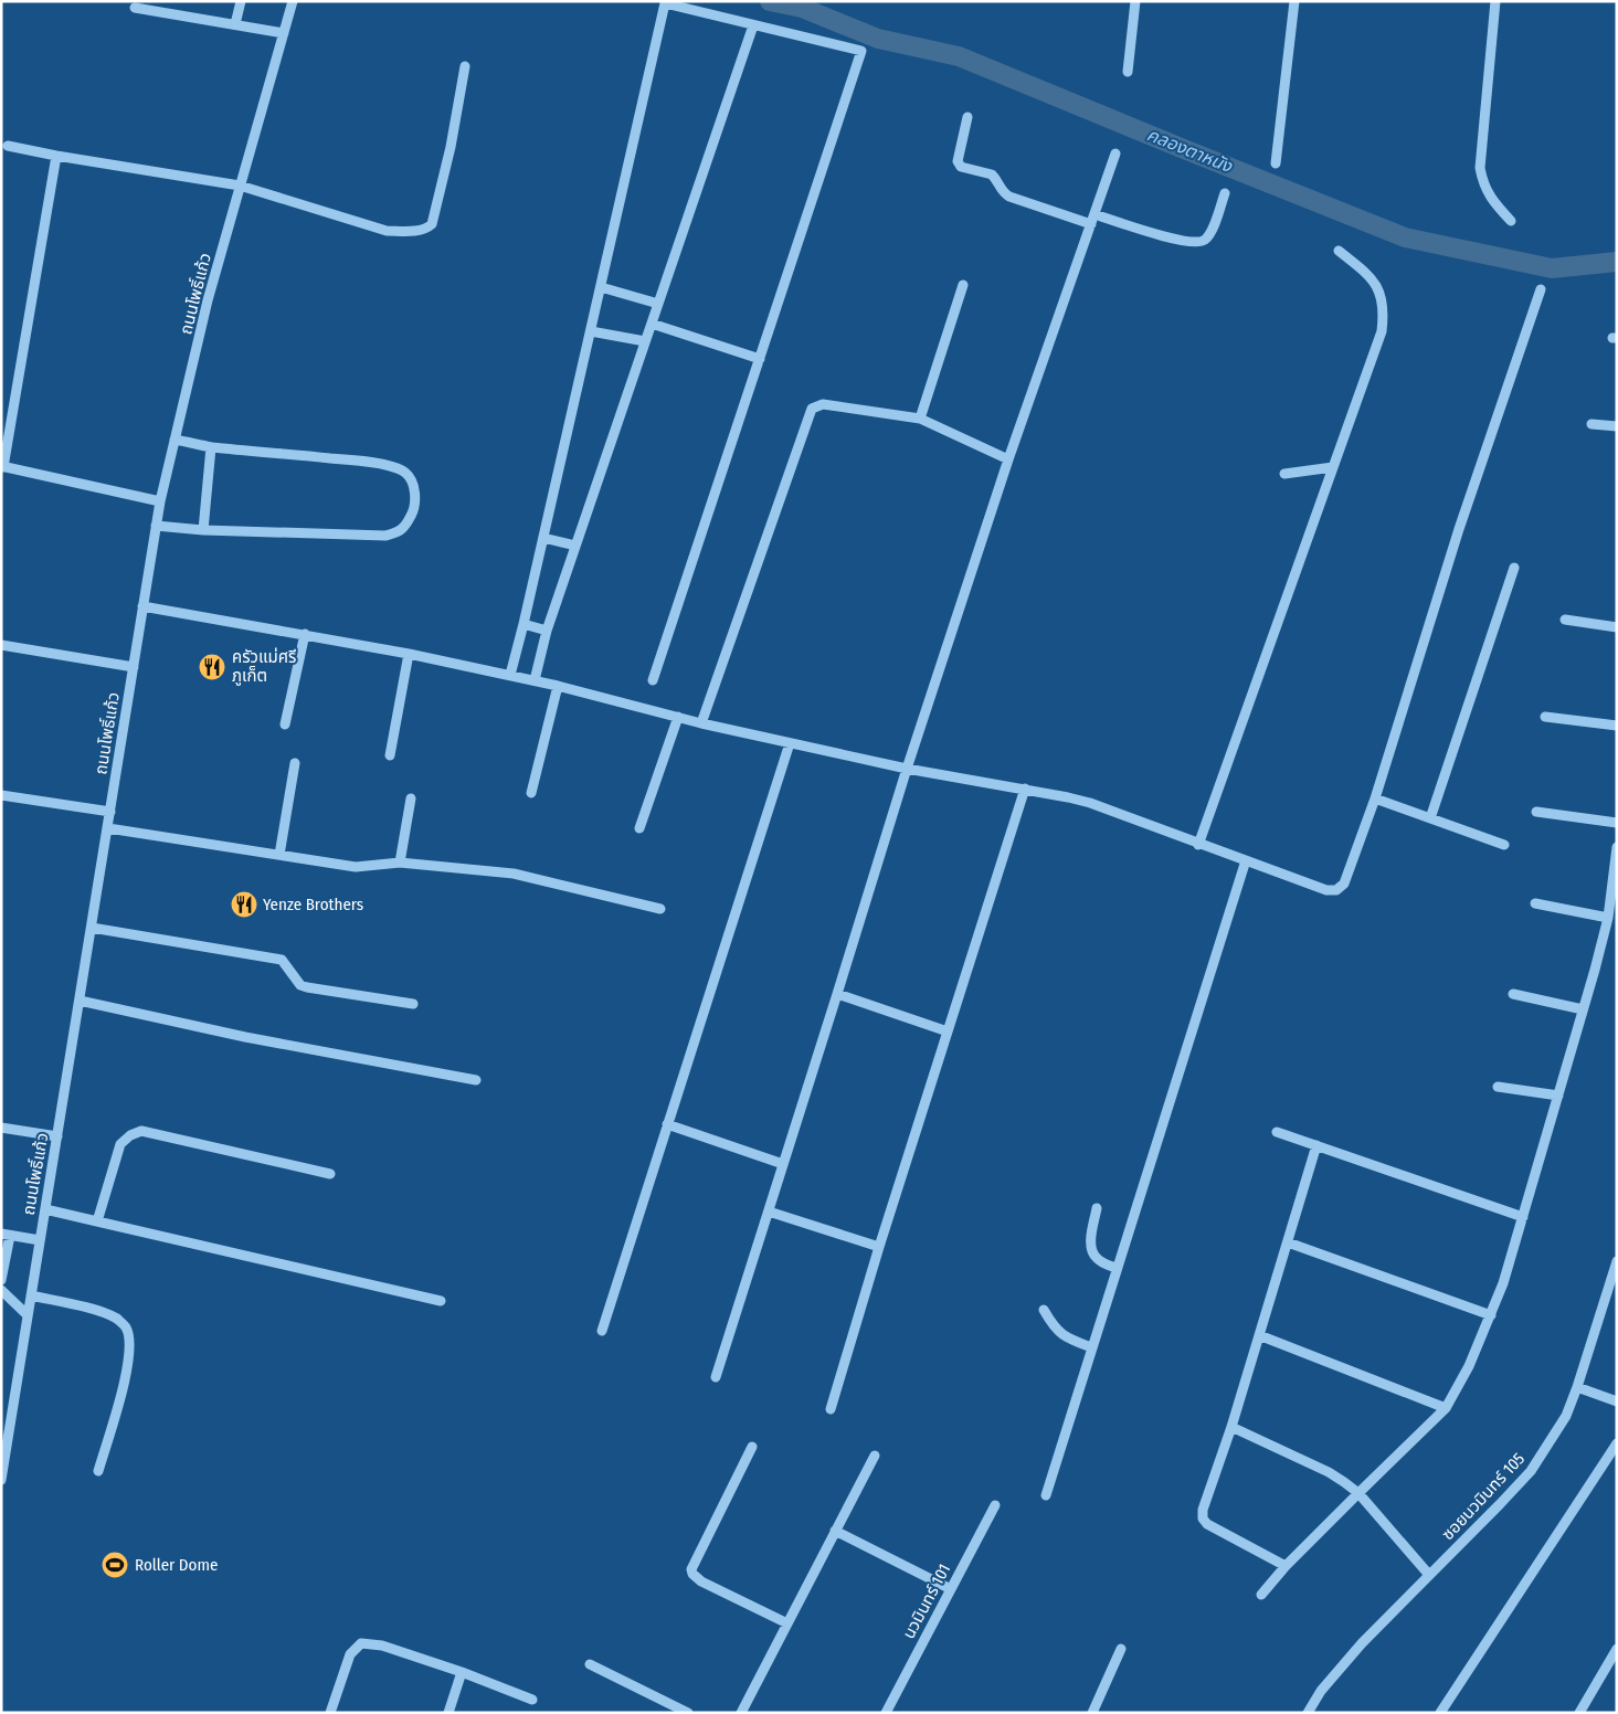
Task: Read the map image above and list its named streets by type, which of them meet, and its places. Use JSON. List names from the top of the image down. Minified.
{"streets":{"street":["ถนนโพธิ์แก้ว","ซอยนวมินทร์ 105","นวมินทร์ 101"]},"water":["คลองตาหนัง"],"places":{"restaurant":["ครัวแม่ศรี ภูเก็ต","Yenze Brothers"],"sports":["Roller Dome"]}}
